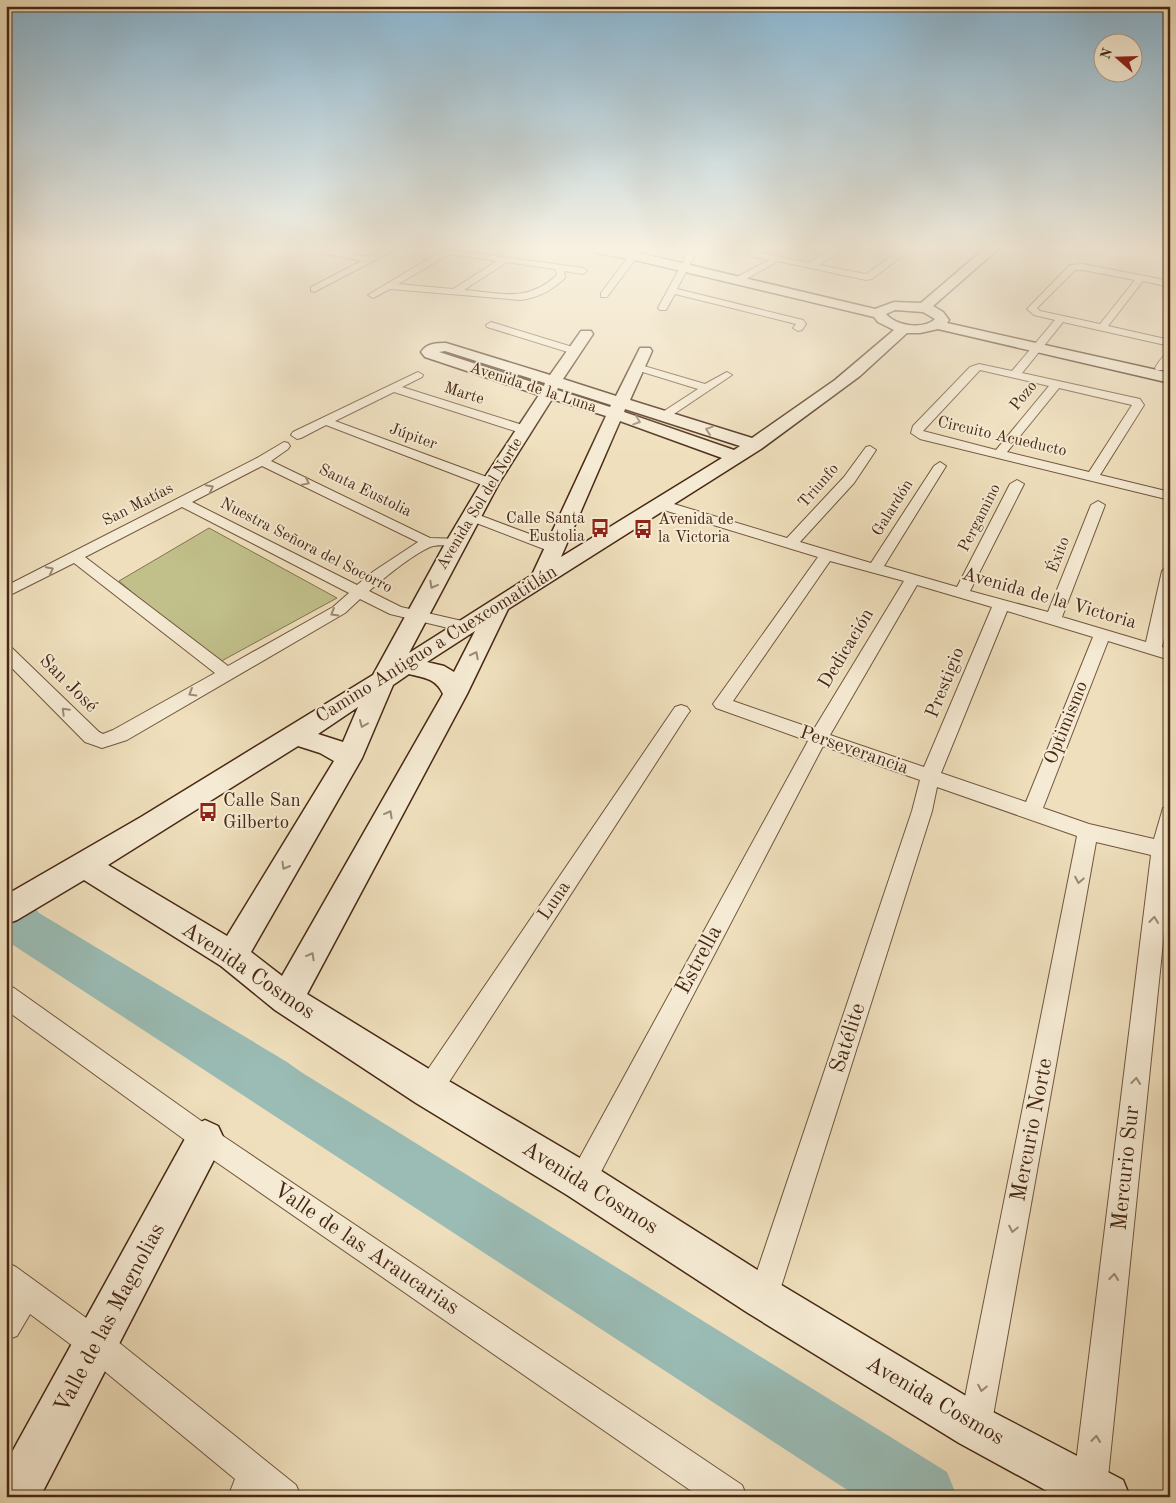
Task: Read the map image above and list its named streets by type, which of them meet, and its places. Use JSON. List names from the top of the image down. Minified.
{"streets":{"street":["Avenida de la Luna","Marte","Pozo","Júpiter","Circuito Acueducto","Triunfo","Santa Eustolia","Avenida Sol del Norte","San Matías","Galardón","Pergamino","Nuestra Señora del Socorro","Éxito","Avenida de la Victoria","Camino Antiguo a Cuexcomatitlán","Dedicación","Prestigio","San José","Optimismo","Perseverancia","Luna","Estrella","Avenida Cosmos","Satélite","Mercurio Norte","Mercurio Sur","Valle de las Araucarias","Valle de las Magnolias"]},"crossings":[["Avenida de la Luna","Avenida Sol del Norte"],["Avenida de la Luna","Camino Antiguo a Cuexcomatitlán"],["Marte","Avenida Sol del Norte"],["Pozo","Circuito Acueducto"],["Júpiter","Avenida Sol del Norte"],["Triunfo","Avenida de la Victoria"],["Santa Eustolia","Avenida Sol del Norte"],["Santa Eustolia","San Matías"],["Avenida Sol del Norte","Nuestra Señora del Socorro"],["Avenida Sol del Norte","Camino Antiguo a Cuexcomatitlán"],["Avenida Sol del Norte","Avenida Cosmos"],["San Matías","Nuestra Señora del Socorro"],["Galardón","Avenida de la Victoria"],["Pergamino","Avenida de la Victoria"],["Nuestra Señora del Socorro","Camino Antiguo a Cuexcomatitlán"],["Éxito","Avenida de la Victoria"],["Avenida de la Victoria","Camino Antiguo a Cuexcomatitlán"],["Avenida de la Victoria","Dedicación"],["Avenida de la Victoria","Prestigio"],["Avenida de la Victoria","Optimismo"],["Avenida de la Victoria","Perseverancia"],["Camino Antiguo a Cuexcomatitlán","Avenida Cosmos"],["Dedicación","Perseverancia"],["Dedicación","Estrella"],["Prestigio","Perseverancia"],["Prestigio","Satélite"],["Optimismo","Perseverancia"],["Perseverancia","Estrella"],["Perseverancia","Satélite"],["Perseverancia","Mercurio Norte"],["Perseverancia","Mercurio Sur"],["Luna","Avenida Cosmos"],["Estrella","Avenida Cosmos"],["Avenida Cosmos","Satélite"],["Avenida Cosmos","Mercurio Norte"],["Avenida Cosmos","Mercurio Sur"],["Valle de las Araucarias","Valle de las Magnolias"]],"one_way":["Santa Eustolia","San Matías","San José","Mercurio Norte","Mercurio Sur"],"places":{"bus stop":["Calle Santa Eustolia","Avenida de la Victoria","Calle San Gilberto"]},"north":"left"}
